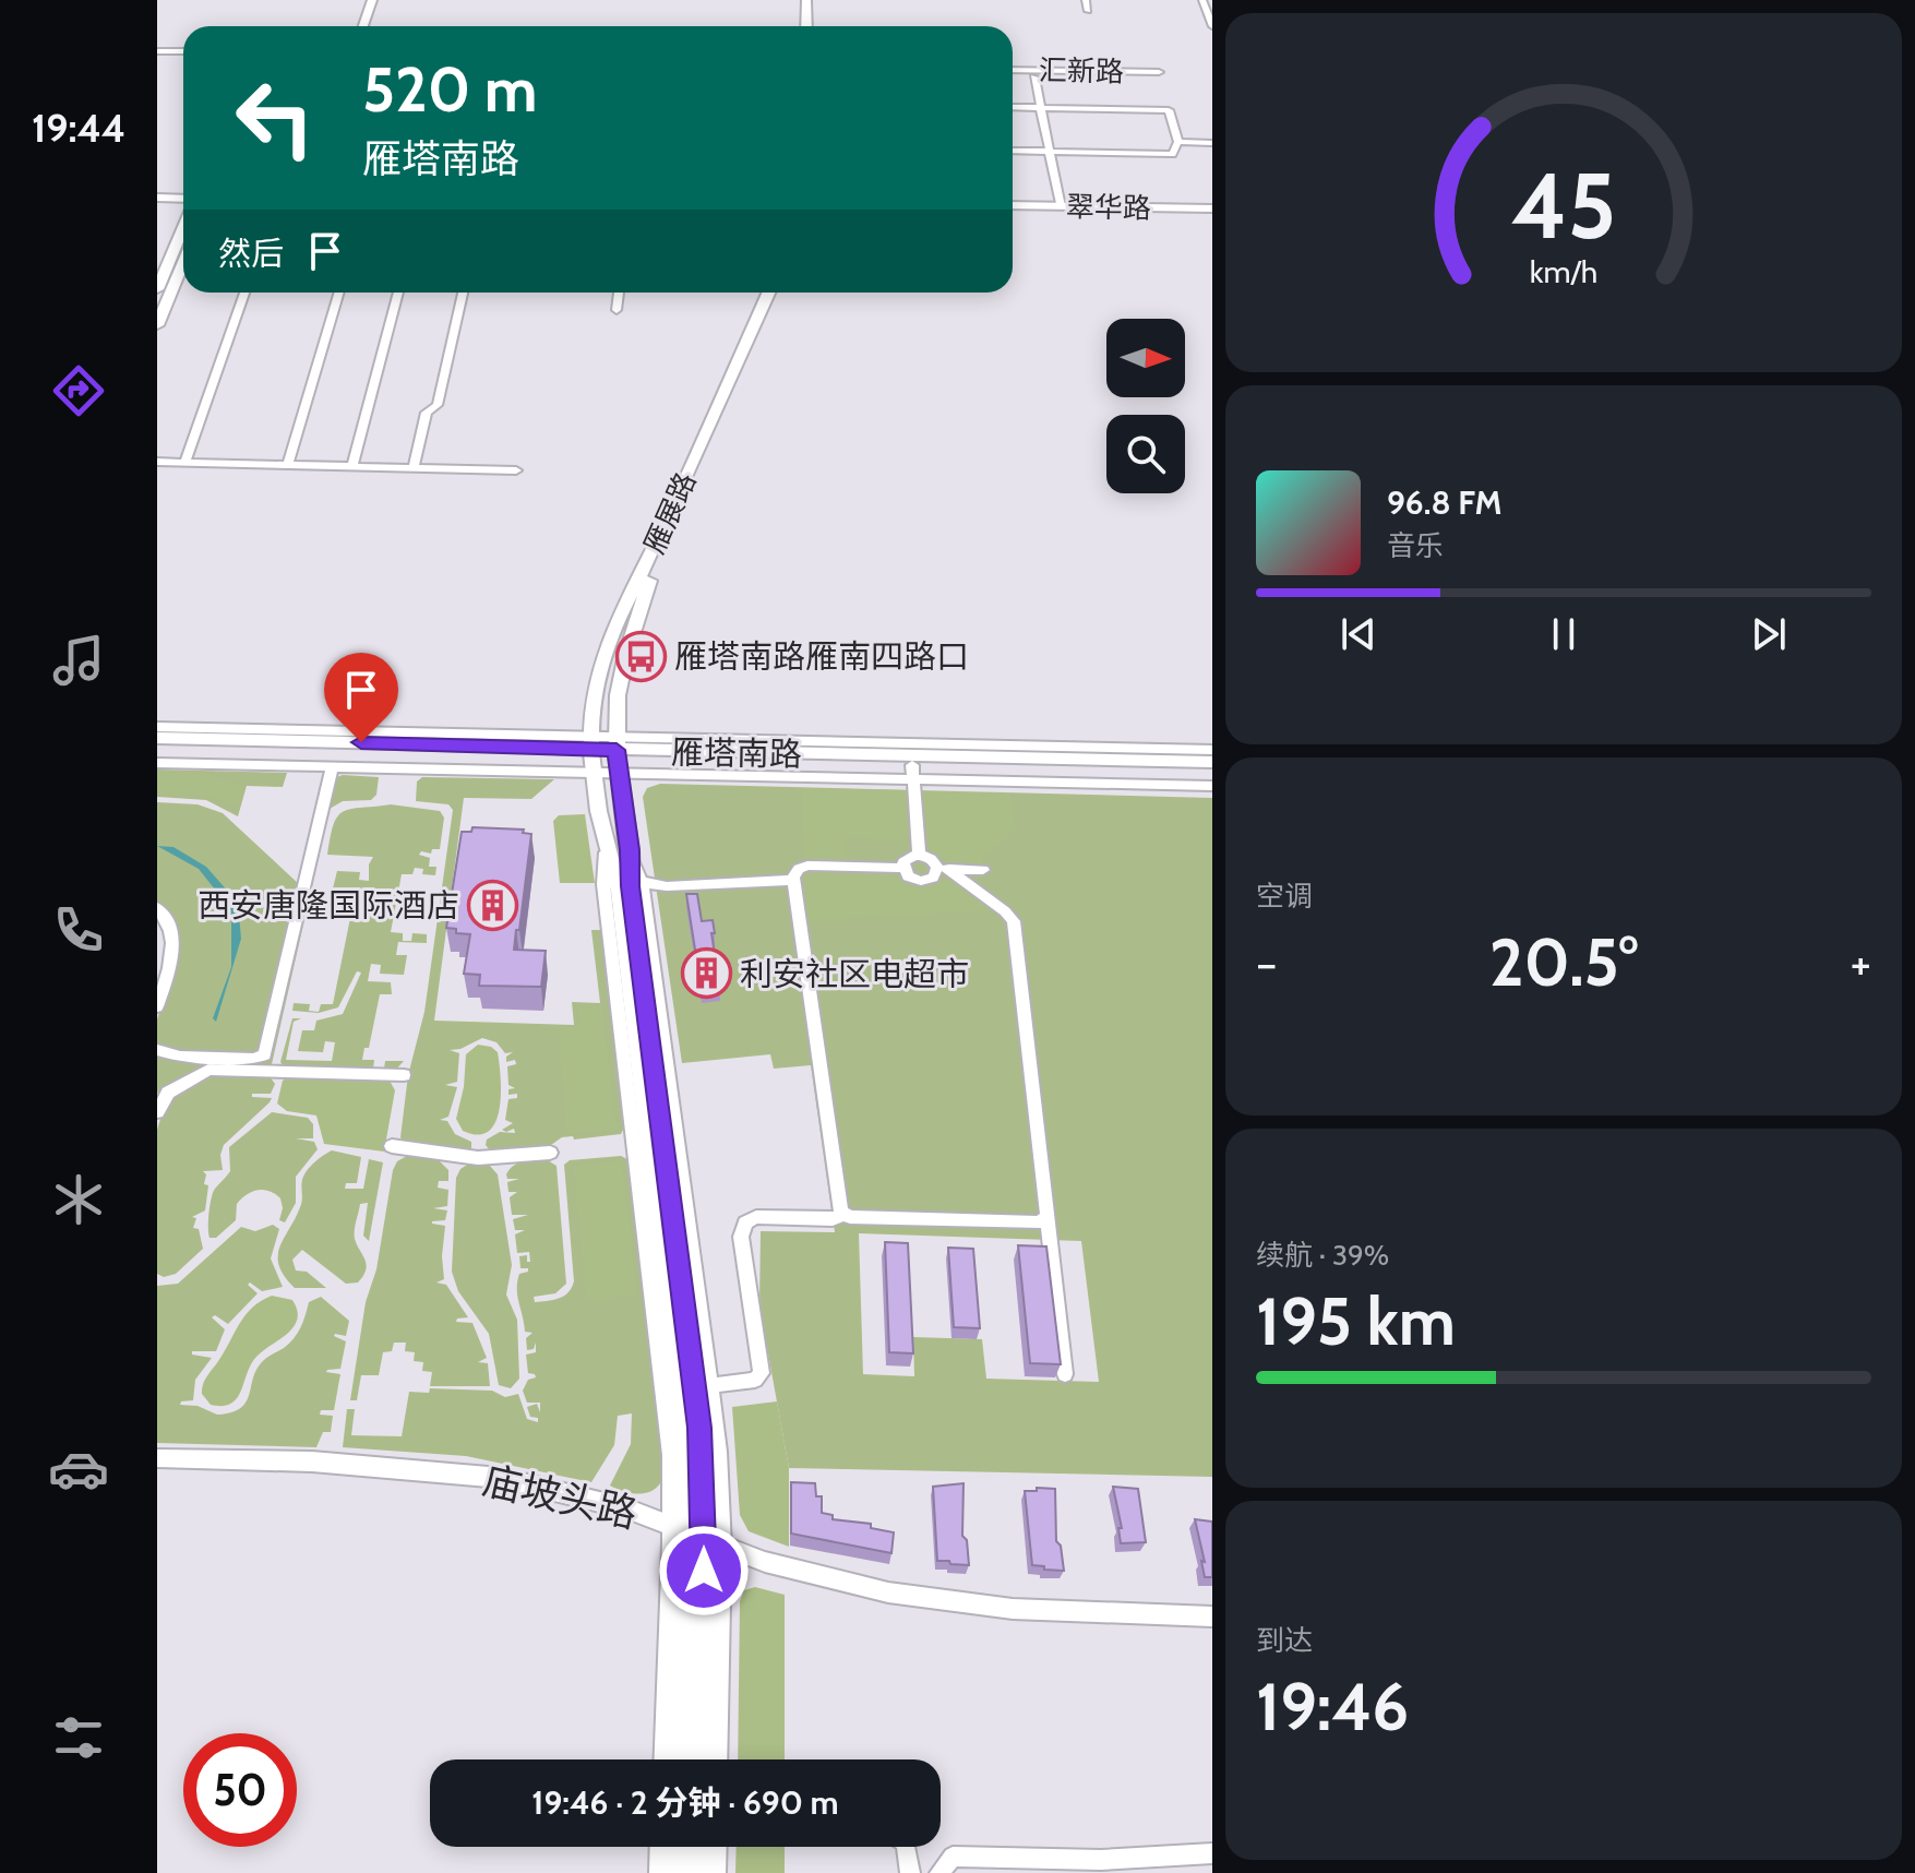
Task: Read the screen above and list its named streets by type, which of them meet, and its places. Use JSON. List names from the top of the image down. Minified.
{"streets":{"main road":["翠华路","雁展路","雁塔南路"],"street":["汇新路","庙坡头路"]},"crossings":[["雁展路","雁塔南路"],["雁展路","庙坡头路"]],"places":{"bus stop":["雁塔南路雁南四路口"],"building":["西安唐隆国际酒店","利安社区电超市"]},"north":"right","page":{"tabs":"19:44","turn":["520 m","雁塔南路"],"then":"然后","song":["96.8 FM","音乐"],"tile":["空调",["续航 · 39%","195 km"],["到达","19:46"]],"heat":["−","20.5°","+"],"limit":"50","trip":"19:46 · 2 分钟 · 690 m","gauge":["45","km/h"]}}
